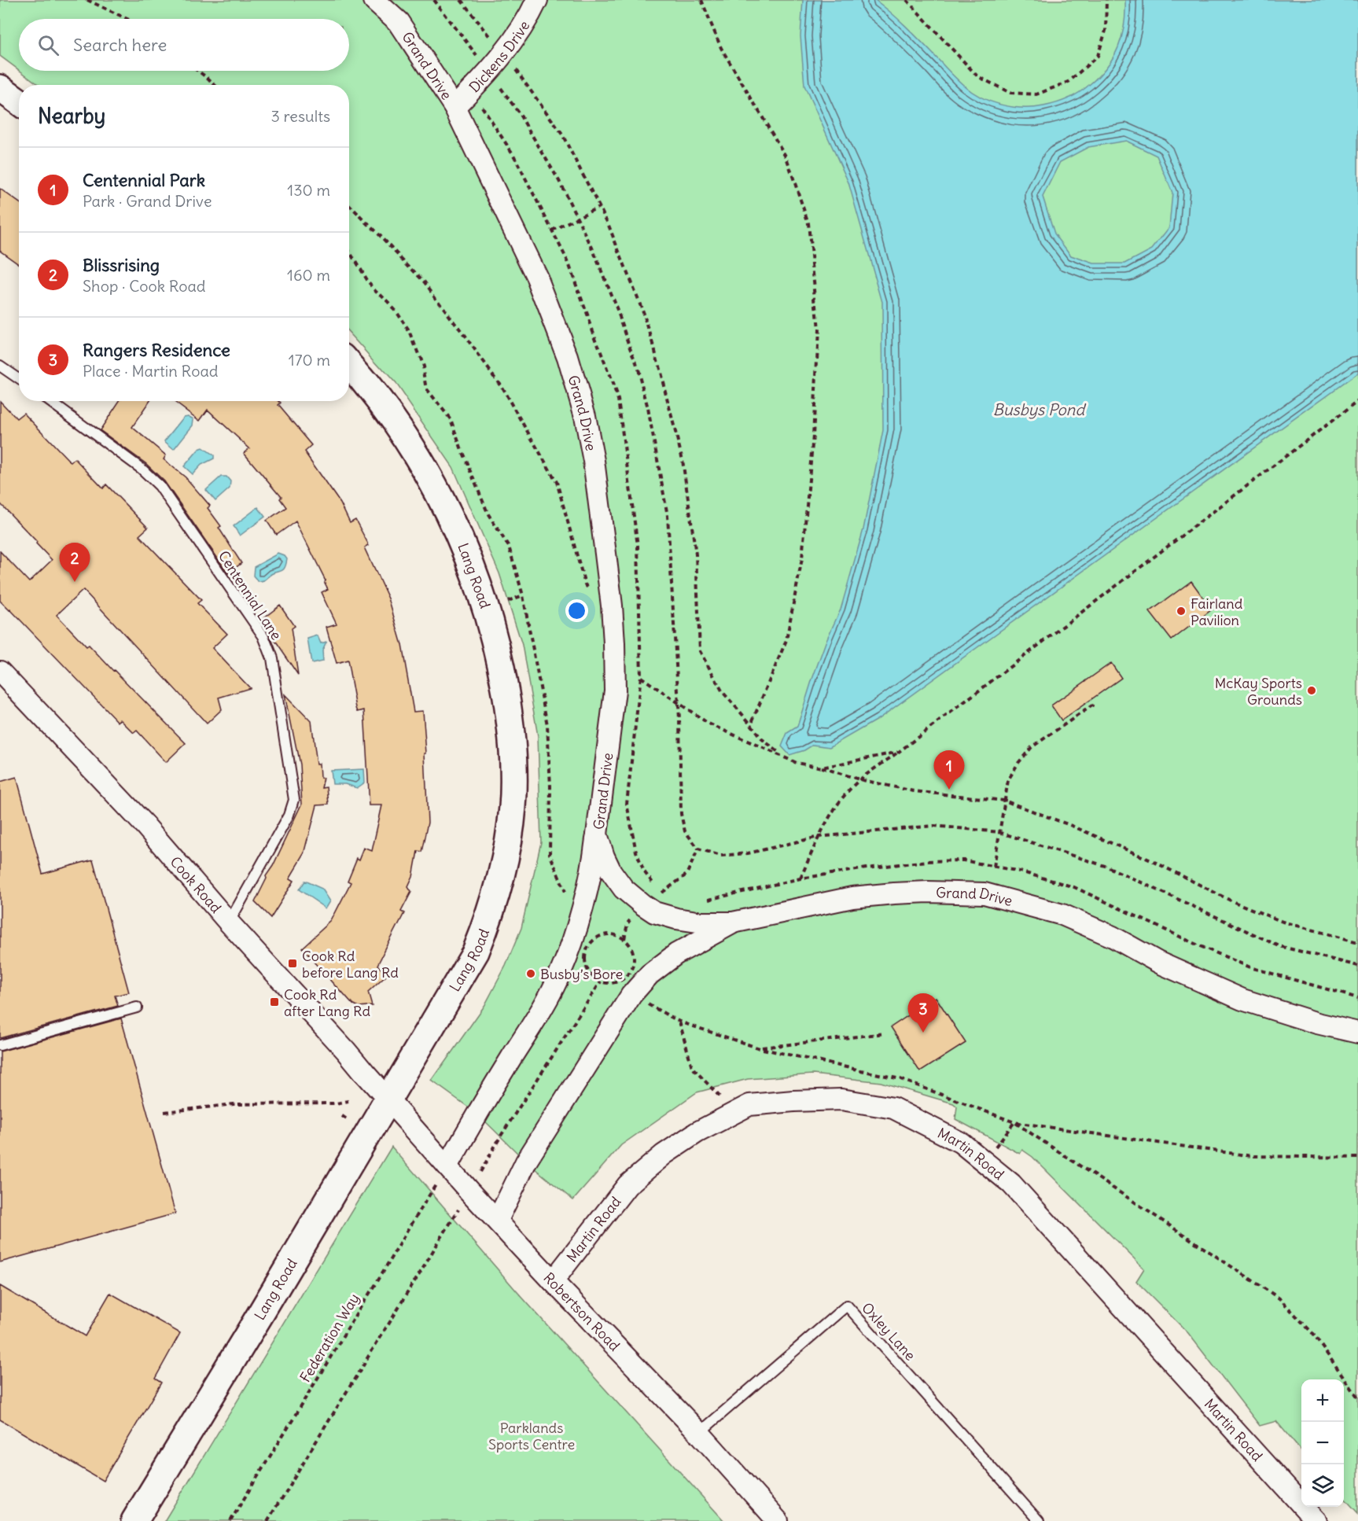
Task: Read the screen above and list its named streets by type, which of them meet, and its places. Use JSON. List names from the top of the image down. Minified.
{"streets":{"street":["Dickens Drive","Grand Drive","Lang Road","Cook Road","Martin Road","Robertson Road"],"lane":["Centennial Lane","Oxley Lane"],"path":["Federation Way"]},"crossings":[["Dickens Drive","Grand Drive"],["Lang Road","Cook Road"],["Lang Road","Robertson Road"],["Centennial Lane","Cook Road"],["Cook Road","Robertson Road"],["Martin Road","Robertson Road"],["Robertson Road","Oxley Lane"],["Robertson Road","Federation Way"]],"water":["Busbys Pond"],"parks":["Parklands Sports Centre"],"places":{"other":["Fairland Pavilion","McKay Sports Grounds","Busby’s Bore"],"transit":["Cook Rd before Lang Rd","Cook Rd after Lang Rd"]},"page":{"search":"Search here","heading":["Nearby","3 results"],"list":[{"mark":"1","name":"Centennial Park","note":"Park · Grand Drive","value":"130 m"},{"mark":"2","name":"Blissrising","note":"Shop · Cook Road","value":"160 m"},{"mark":"3","name":"Rangers Residence","note":"Place · Martin Road","value":"170 m"}],"pins":["2","1","3"],"map_buttons":["+","−"]}}
